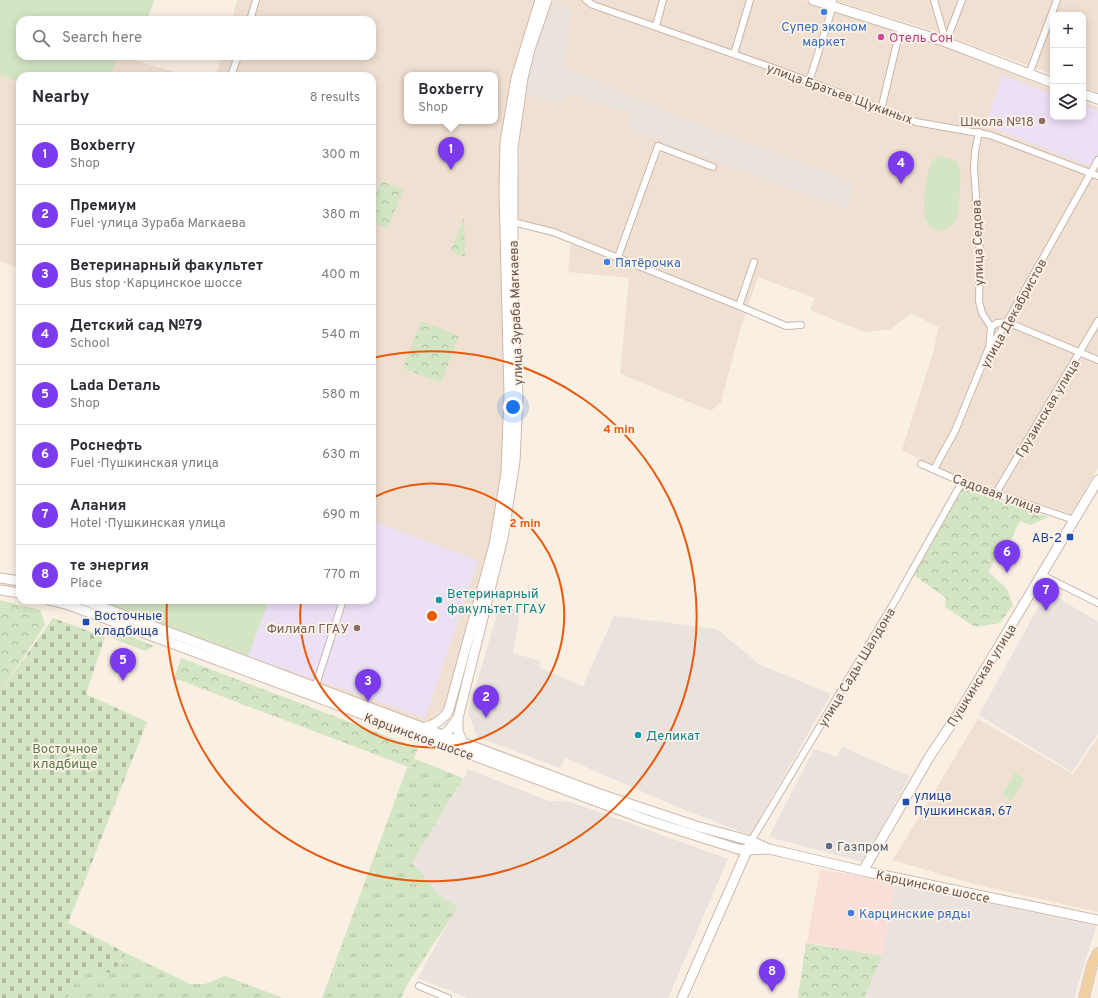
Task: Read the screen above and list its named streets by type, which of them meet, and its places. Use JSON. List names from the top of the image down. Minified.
{"streets":{"main road":["улица Зураба Магкаева","улица Сады Шалдона","Пушкинская улица","Карцинское шоссе"],"street":["улица Братьев Щукиных","улица Седова","улица Декабристов","Грузинская улица","Садовая улица"]},"crossings":[["улица Братьев Щукиных","улица Седова"],["улица Братьев Щукиных","улица Декабристов"],["улица Зураба Магкаева","Карцинское шоссе"],["улица Декабристов","Садовая улица"],["Грузинская улица","Садовая улица"],["Садовая улица","улица Сады Шалдона"],["Садовая улица","Пушкинская улица"],["улица Сады Шалдона","Карцинское шоссе"],["Пушкинская улица","Карцинское шоссе"]],"parks":["Восточное кладбище"],"places":{"other":["Супер эконом маркет","Отель Сон","Школа №18","Пятёрочка","Ветеринарный факультет ГГАУ","Филиал ГГАУ","Деликат","Газпром","Карцинские ряды"],"transit":["АВ-2","Восточные кладбища","улица Пушкинская, 67"]},"page":{"map_buttons":["+","−"],"search":"Search here","popup":["Boxberry","Shop"],"heading":["Nearby","8 results"],"list":[{"mark":"1","name":"Boxberry","note":"Shop","value":"300 m"},{"mark":"2","name":"Премиум","note":"Fuel · улица Зураба Магкаева","value":"380 m"},{"mark":"3","name":"Ветеринарный факультет","note":"Bus stop · Карцинское шоссе","value":"400 m"},{"mark":"4","name":"Детский сад №79","note":"School","value":"540 m"},{"mark":"5","name":"Lada Dеталь","note":"Shop","value":"580 m"},{"mark":"6","name":"Роснефть","note":"Fuel · Пушкинская улица","value":"630 m"},{"mark":"7","name":"Алания","note":"Hotel · Пушкинская улица","value":"690 m"},{"mark":"8","name":"те энергия","note":"Place","value":"770 m"}],"pins":["1","4","6","7","5","3","2","8"]},"rings":["4 min","2 min"]}
